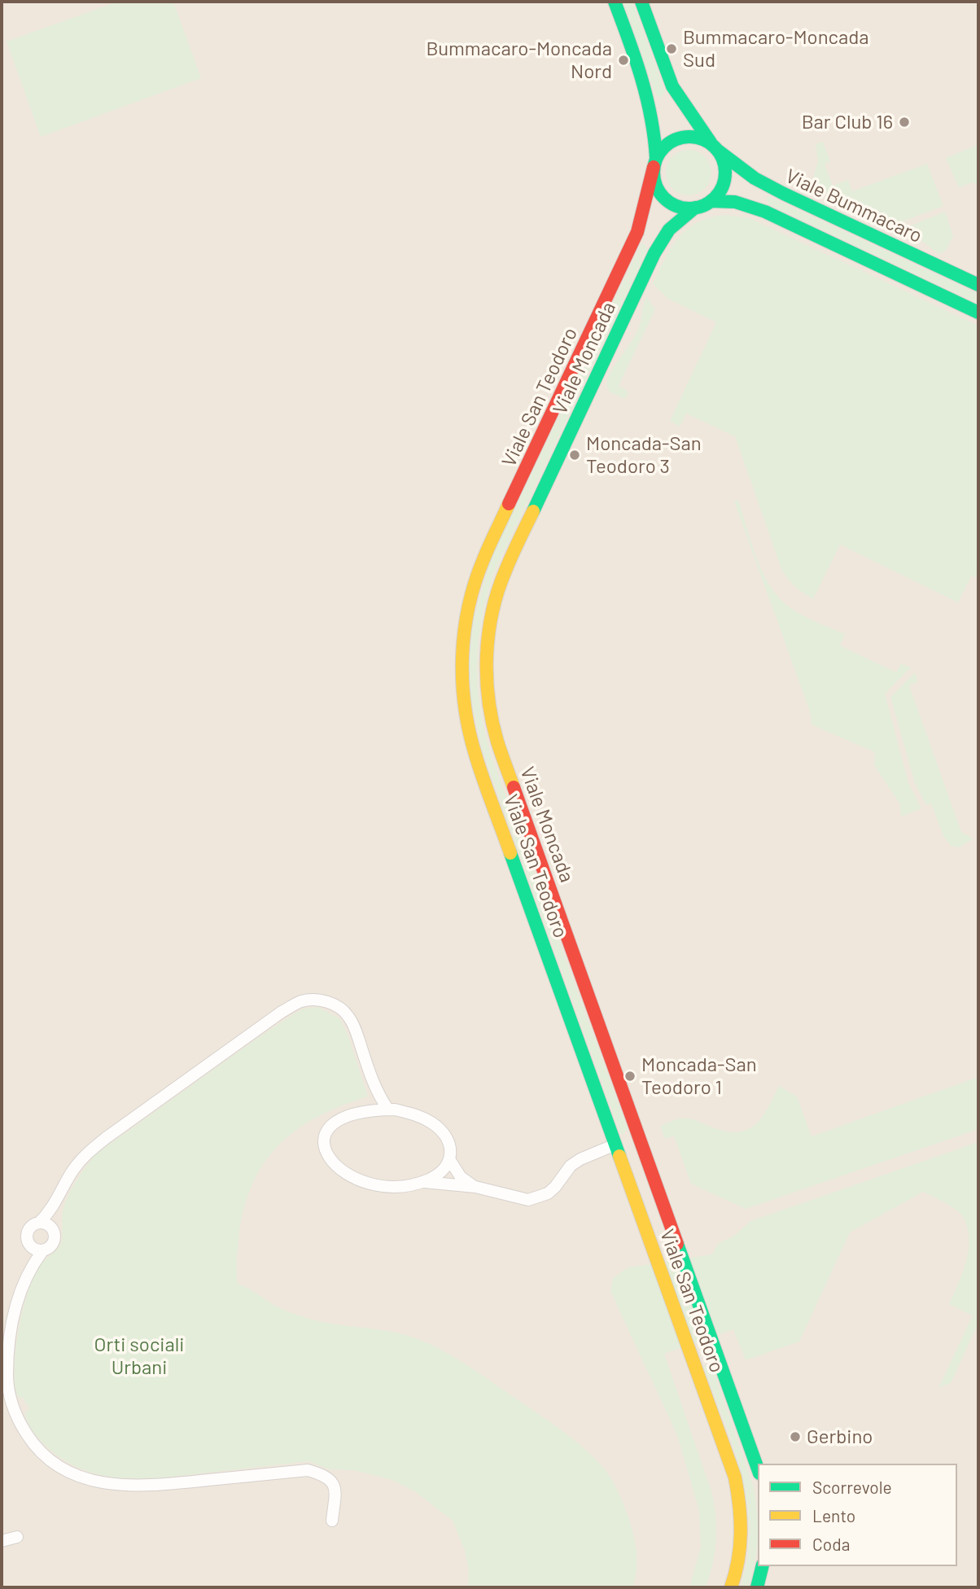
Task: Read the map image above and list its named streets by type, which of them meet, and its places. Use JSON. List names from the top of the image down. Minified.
{"streets":{"main road":["Viale Bummacaro","Viale Moncada","Viale San Teodoro"]},"crossings":[["Viale Bummacaro","Viale Moncada"],["Viale Bummacaro","Viale San Teodoro"],["Viale Moncada","Viale San Teodoro"]],"parks":["Orti sociali Urbani"],"places":["Bummacaro-Moncada Sud","Bummacaro-Moncada Nord","Bar Club 16","Moncada-San Teodoro 3","Moncada-San Teodoro 1","Gerbino"],"legend":["Scorrevole","Lento","Coda"]}
